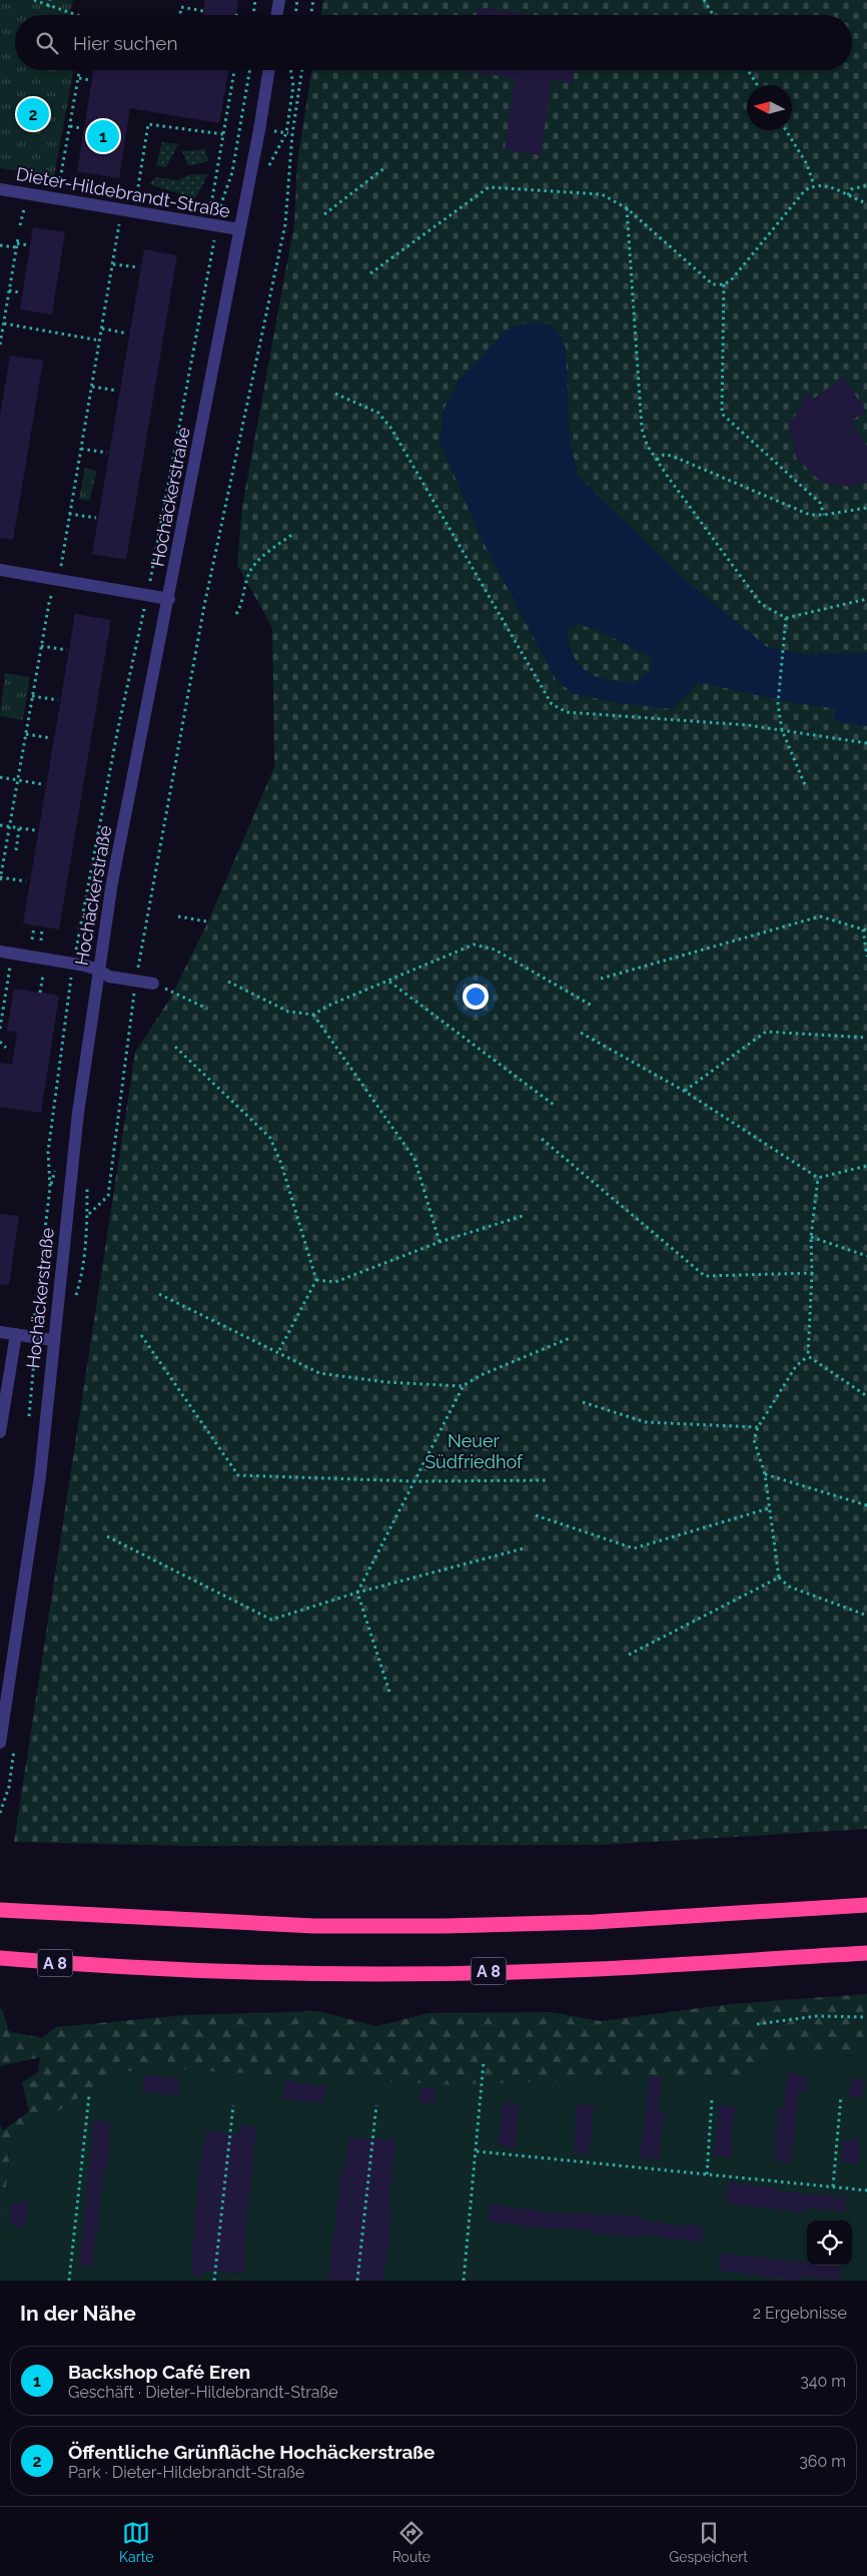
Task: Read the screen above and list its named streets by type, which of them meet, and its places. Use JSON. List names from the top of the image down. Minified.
{"streets":{"highway":["A 8"],"street":["Dieter-Hildebrandt-Straße","Hochäckerstraße"]},"crossings":[["Dieter-Hildebrandt-Straße","Hochäckerstraße"]],"parks":["Neuer Südfriedhof"],"north":"left","page":{"search":"Hier suchen","pins":["2","1"],"heading":["In der Nähe","2 Ergebnisse"],"list":[{"mark":"1","name":"Backshop Café Eren","note":"Geschäft · Dieter-Hildebrandt-Straße","value":"340 m"},{"mark":"2","name":"Öffentliche Grünfläche Hochäckerstraße","note":"Park · Dieter-Hildebrandt-Straße","value":"360 m"}],"nav":["Karte","Route","Gespeichert"]}}
